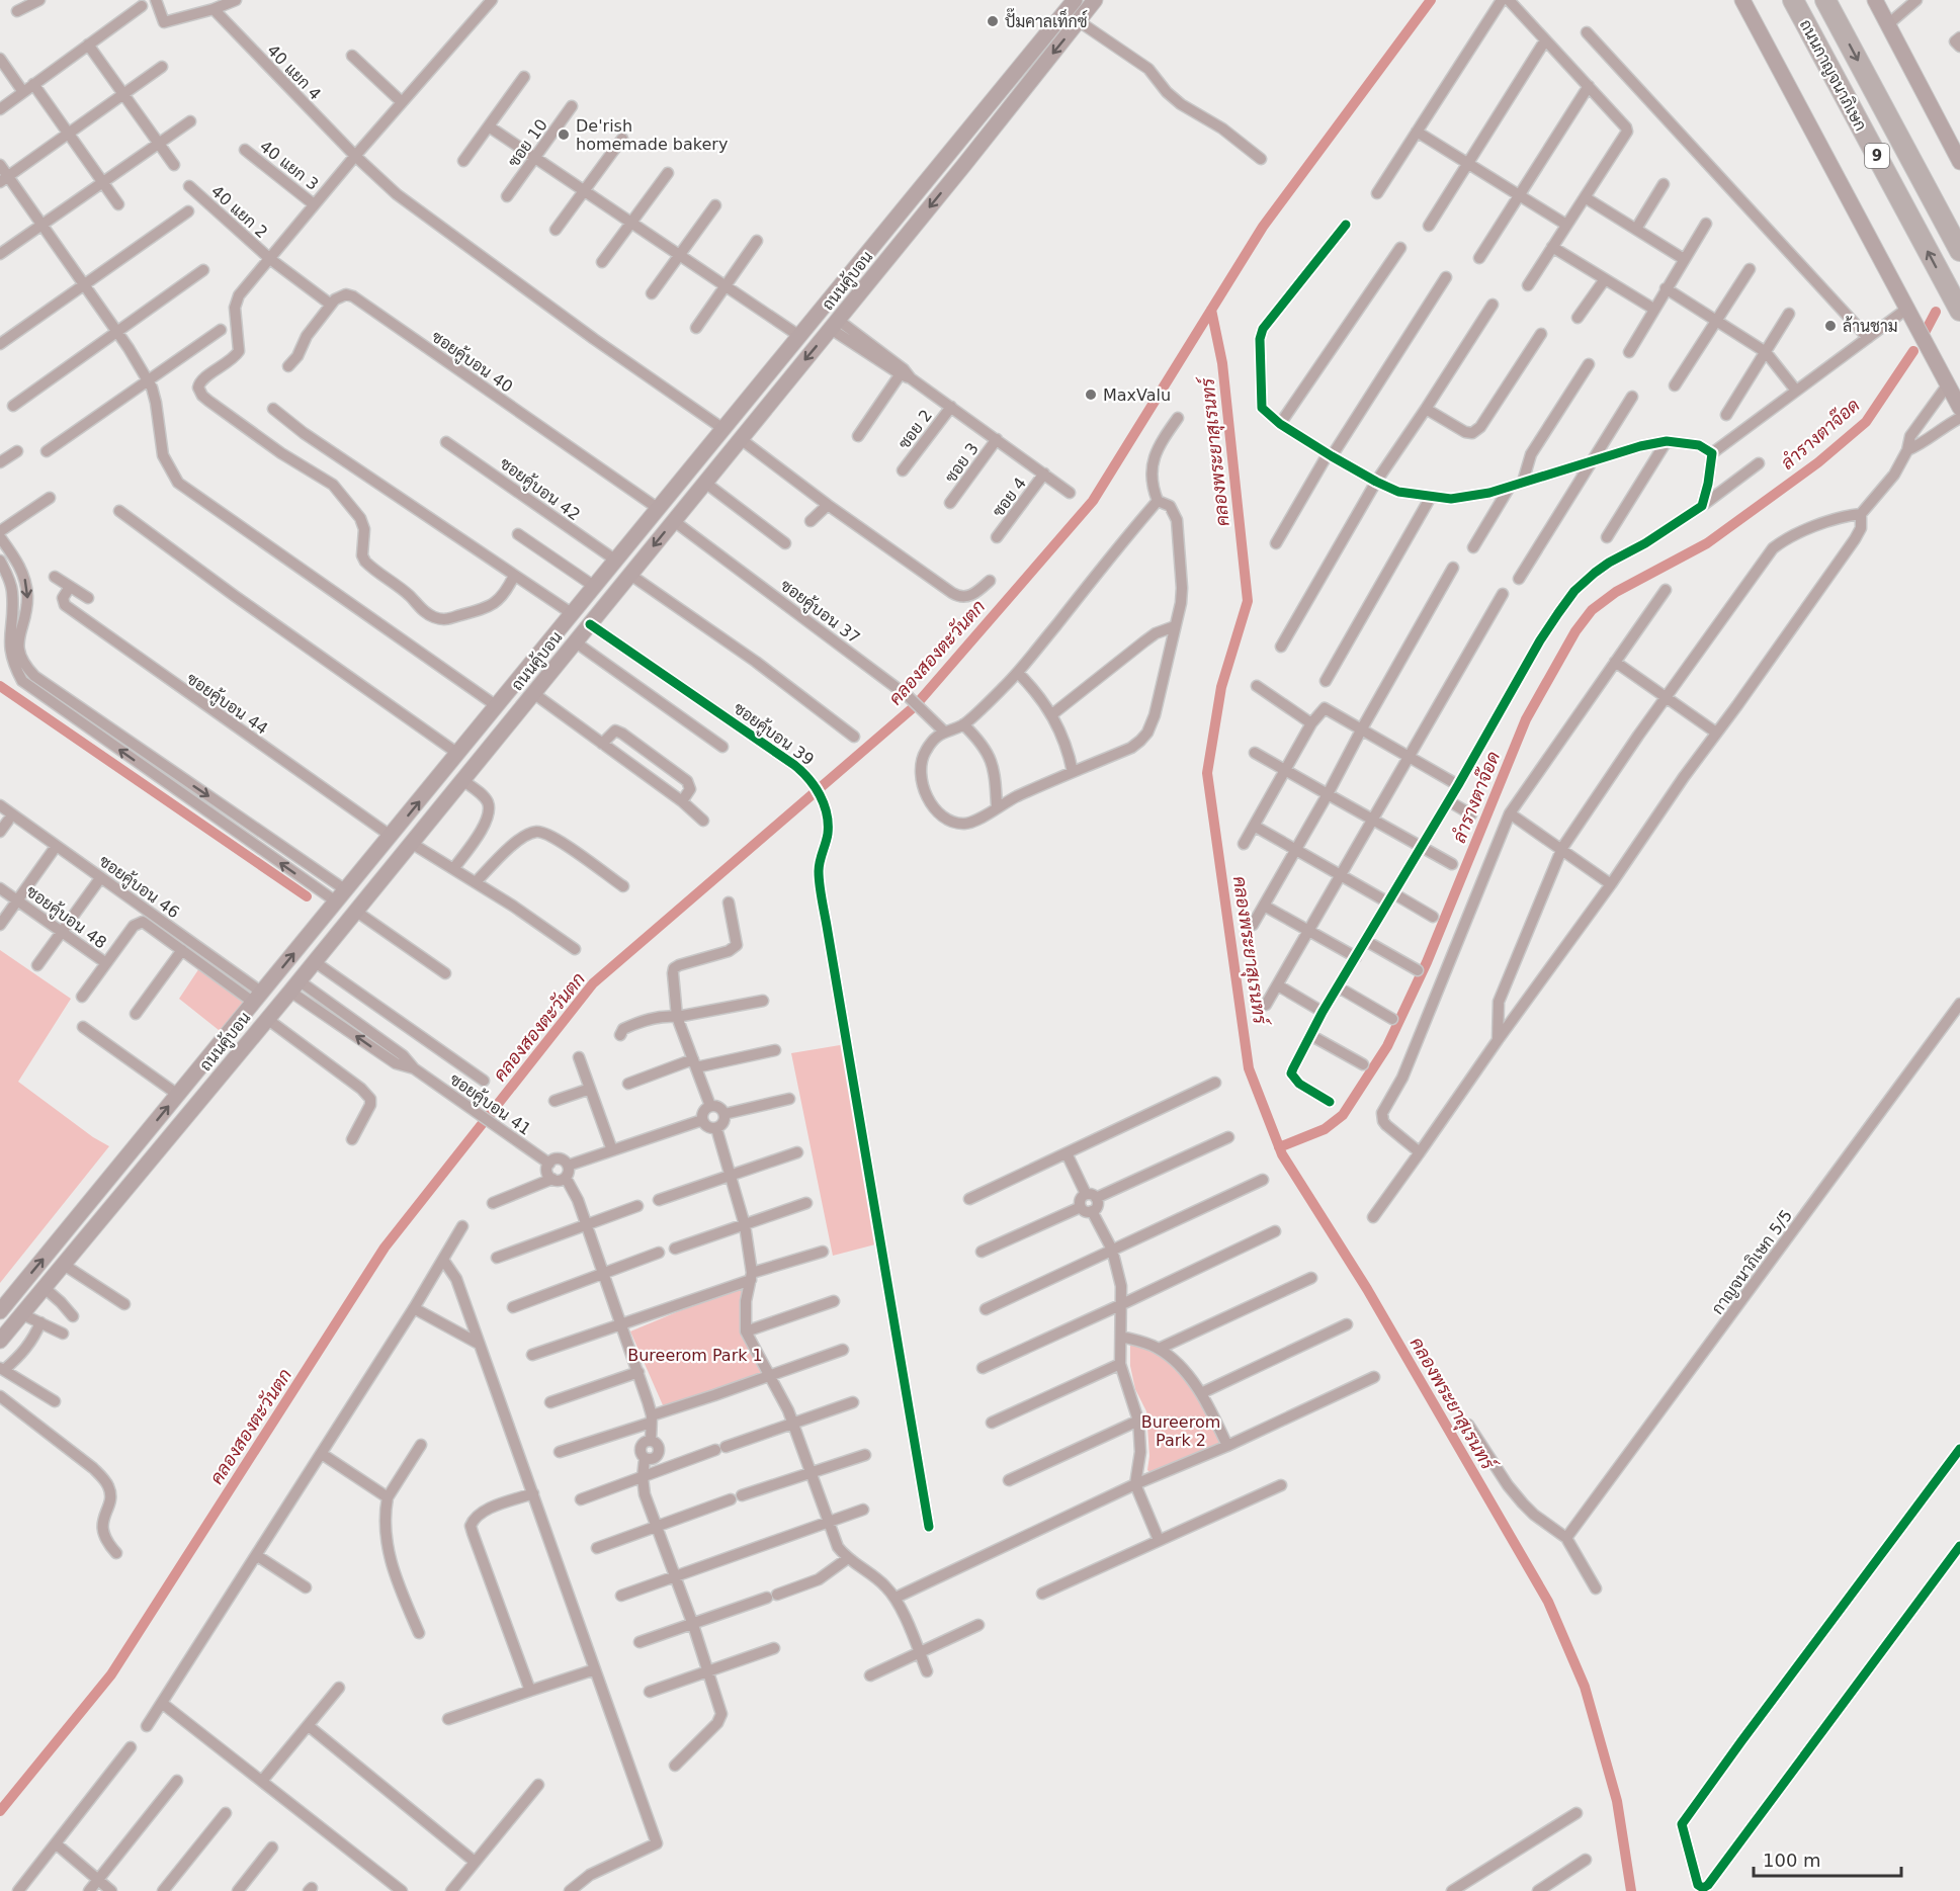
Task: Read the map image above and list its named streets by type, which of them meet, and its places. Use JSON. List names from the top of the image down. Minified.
{"streets":{"highway":["ถนนกาญจนาภิเษก","9"],"main road":["ถนนคู้บอน"],"street":["40 แยก 4","ซอย 10","40 แยก 3","40 แยก 2","ซอยคู้บอน 40","ซอย 2","ซอย 3","ซอยคู้บอน 42","ซอย 4","ซอยคู้บอน 37","ซอยคู้บอน 44","ซอยคู้บอน 39","ซอยคู้บอน 46","ซอยคู้บอน 48","ซอยคู้บอน 41","กาญจนาภิเษก 5/5"]},"crossings":[["40 แยก 4","ถนนคู้บอน"],["ถนนคู้บอน","ซอยคู้บอน 40"],["ถนนคู้บอน","ซอยคู้บอน 42"],["ถนนคู้บอน","ซอยคู้บอน 37"],["ถนนคู้บอน","ซอยคู้บอน 44"],["ถนนคู้บอน","ซอยคู้บอน 39"],["ถนนคู้บอน","ซอยคู้บอน 46"],["ถนนคู้บอน","ซอยคู้บอน 48"],["ถนนคู้บอน","ซอยคู้บอน 41"],["ซอยคู้บอน 46","ซอยคู้บอน 48"]],"water":["ลำรางตาจ๊อด","คลองพระยาสุเรนทร์","คลองสองตะวันตก"],"parks":["Bureerom Park 1","Bureerom Park 2"],"places":["ปั๊มคาลเท็กซ์","De'rish homemade bakery","ล้านชาม","MaxValu"],"scale_bar":"100 m"}
